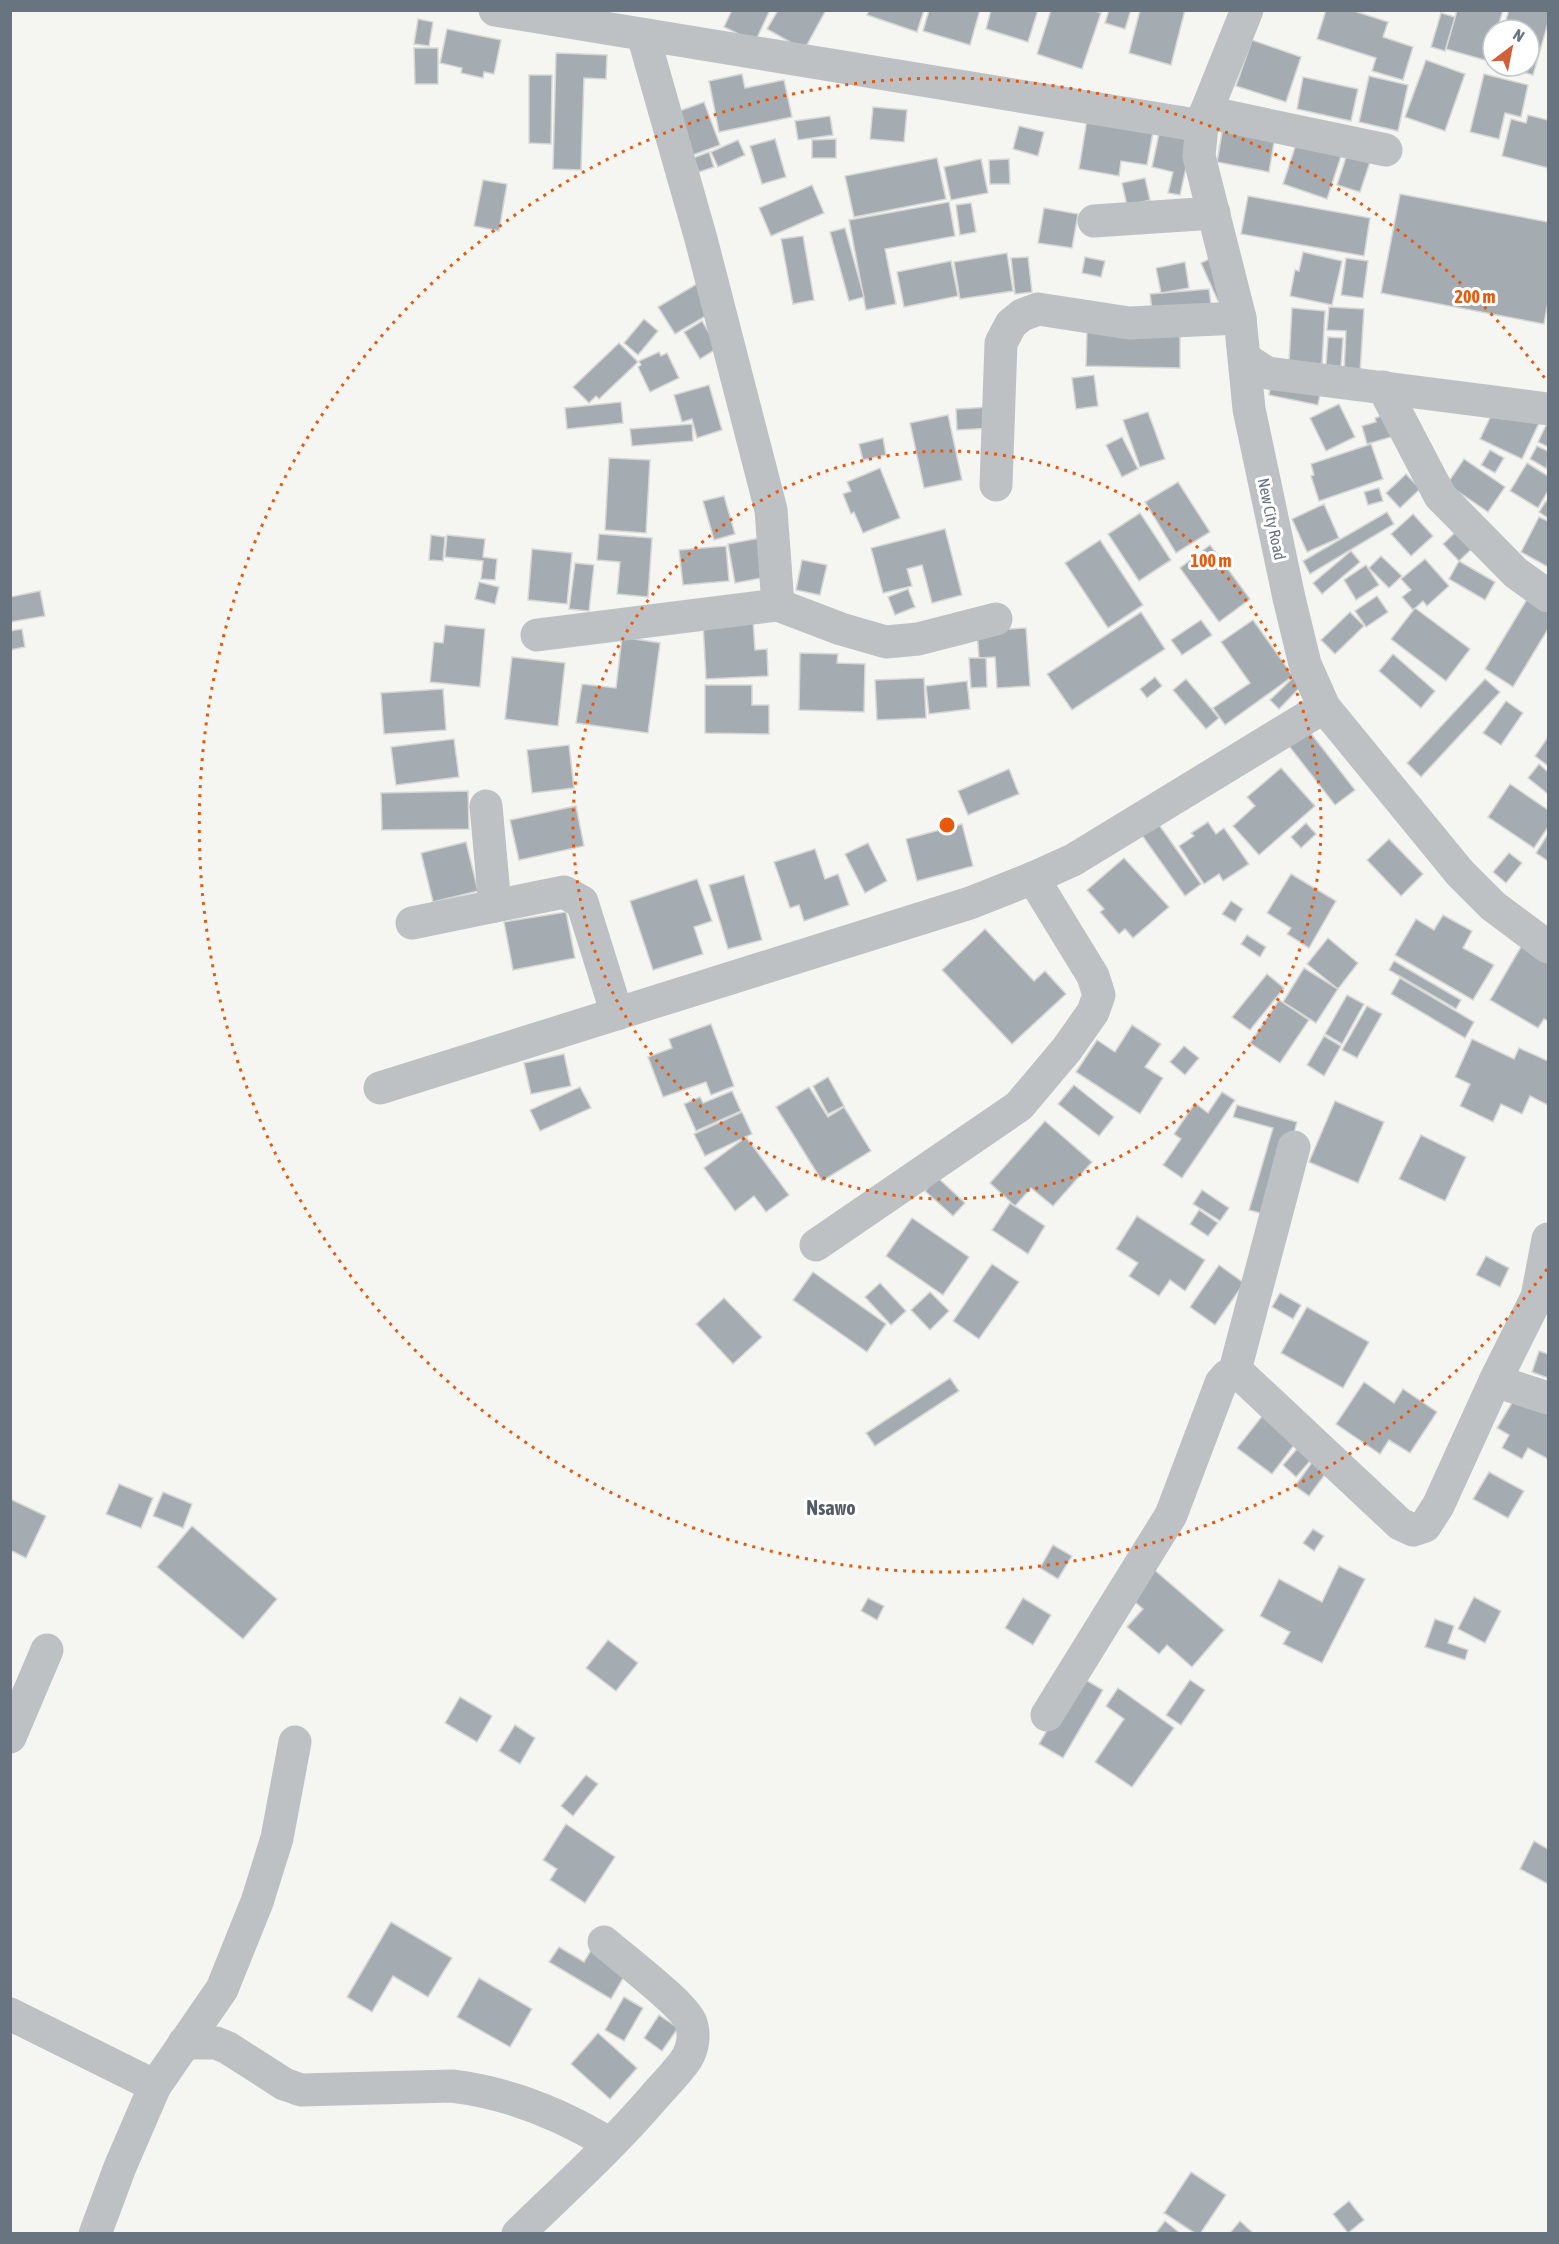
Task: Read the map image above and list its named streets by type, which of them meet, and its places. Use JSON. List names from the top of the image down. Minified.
{"streets":{"street":["New City Road"]},"districts":["Nsawo"],"north":"top right","rings":["200 m","100 m"]}
